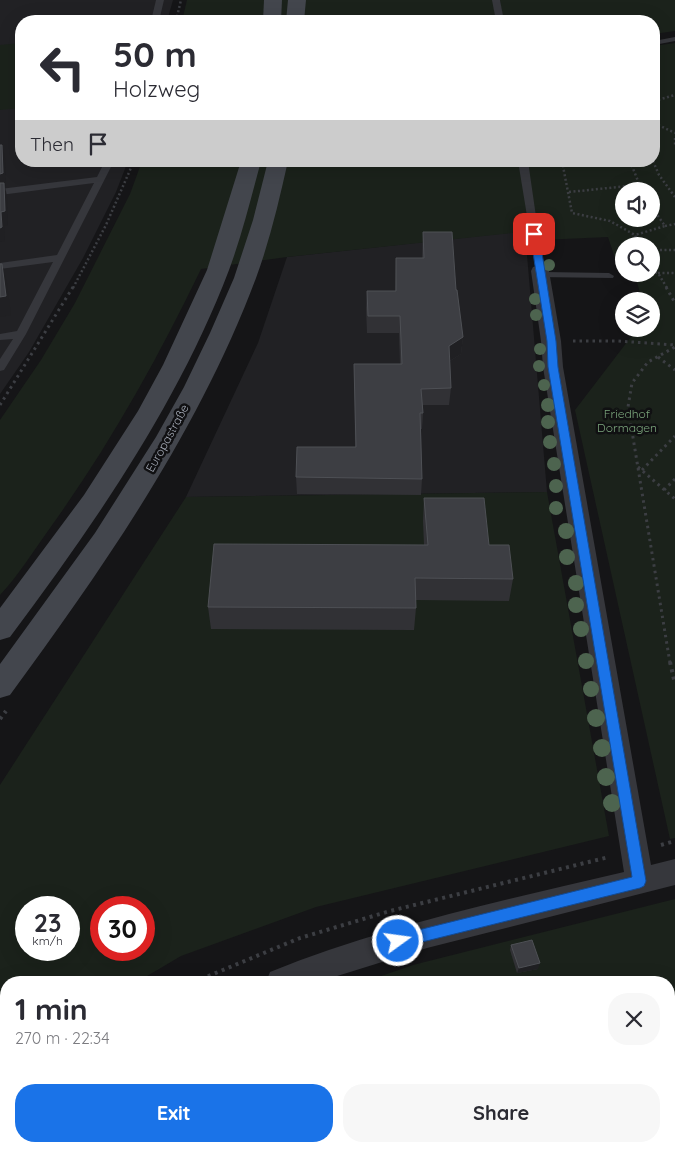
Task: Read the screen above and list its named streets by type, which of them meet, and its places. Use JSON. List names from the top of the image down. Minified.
{"streets":{"main road":["Europastraße"]},"parks":["Friedhof Dormagen"],"page":{"turn":["50 m","Holzweg"],"then":"Then","speed":"23 km/h","limit":"30","heading":["1 min","270 m · 22:34"],"buttons":["Exit","Share"]}}
